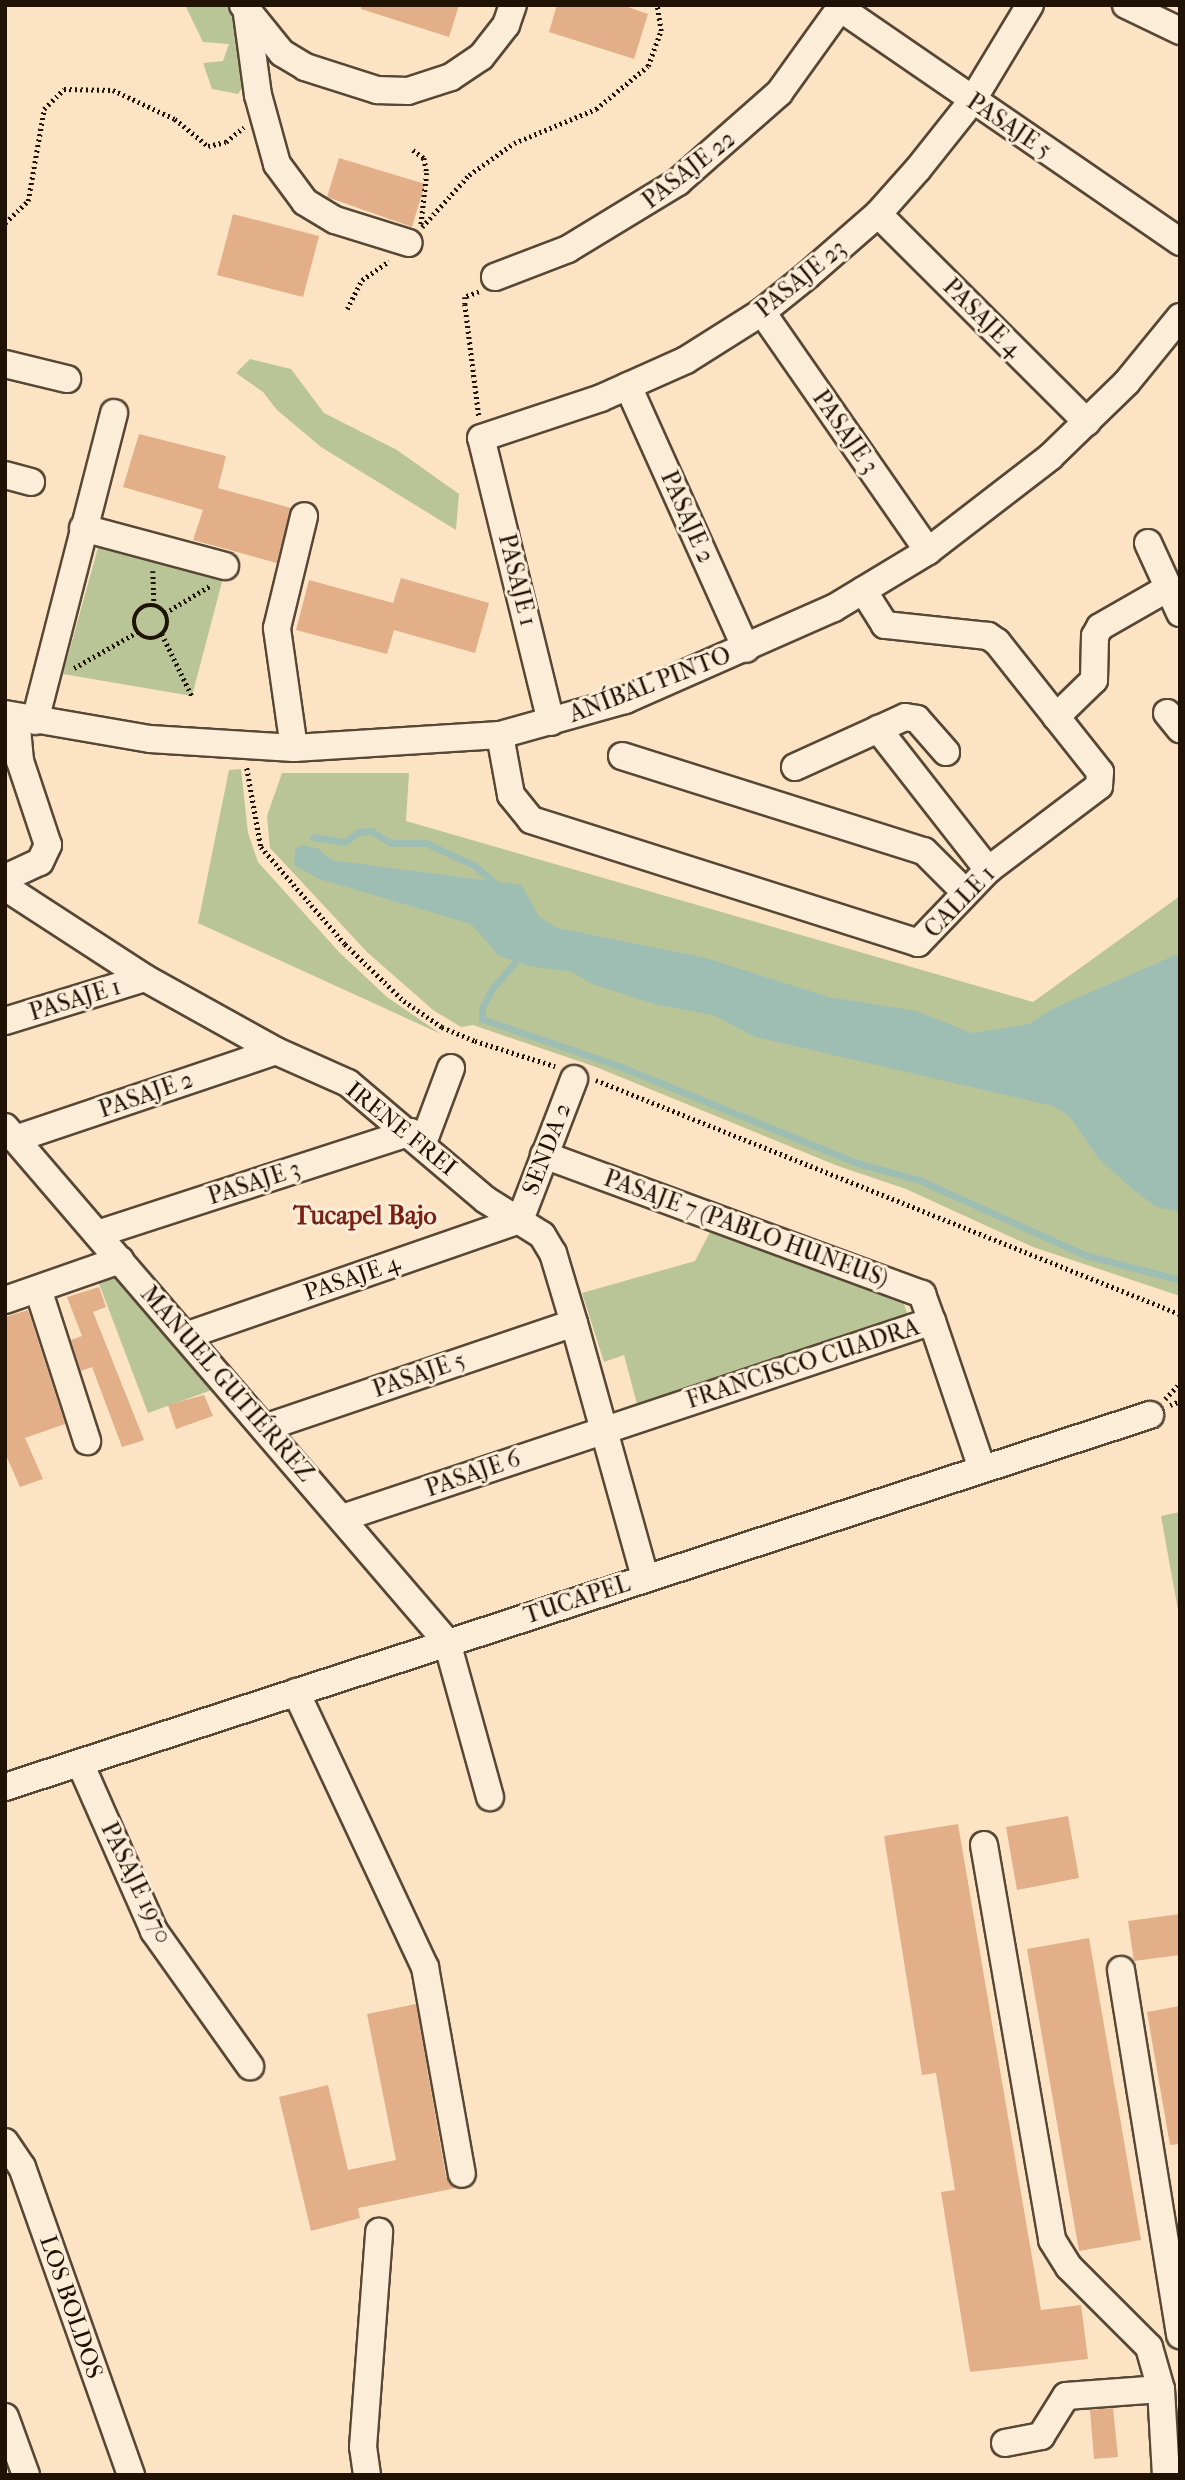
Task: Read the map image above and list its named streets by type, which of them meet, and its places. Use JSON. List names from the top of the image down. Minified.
{"streets":{"street":["PASAJE 5","PASAJE 22","PASAJE 23","PASAJE 4","PASAJE 3","PASAJE 2","PASAJE 1","ANÍBAL PINTO","CALLE 1","IRENE FREI","SENDA 2","PASAJE 7 (PABLO HUNEUS)","FRANCISCO CUADRA","MANUEL GUTIÉRREZ","PASAJE 6","TUCAPEL","PASAJE 1970","LOS BOLDOS"]},"crossings":[["PASAJE 5","PASAJE 22"],["PASAJE 5","PASAJE 23"],["PASAJE 5","IRENE FREI"],["PASAJE 5","MANUEL GUTIÉRREZ"],["PASAJE 23","PASAJE 4"],["PASAJE 23","PASAJE 3"],["PASAJE 23","PASAJE 2"],["PASAJE 23","PASAJE 1"],["PASAJE 4","ANÍBAL PINTO"],["PASAJE 4","IRENE FREI"],["PASAJE 4","SENDA 2"],["PASAJE 4","MANUEL GUTIÉRREZ"],["PASAJE 3","ANÍBAL PINTO"],["PASAJE 3","IRENE FREI"],["PASAJE 3","MANUEL GUTIÉRREZ"],["PASAJE 2","ANÍBAL PINTO"],["PASAJE 2","IRENE FREI"],["PASAJE 2","MANUEL GUTIÉRREZ"],["PASAJE 1","ANÍBAL PINTO"],["PASAJE 1","IRENE FREI"],["ANÍBAL PINTO","CALLE 1"],["IRENE FREI","SENDA 2"],["IRENE FREI","FRANCISCO CUADRA"],["IRENE FREI","PASAJE 6"],["IRENE FREI","TUCAPEL"],["SENDA 2","PASAJE 7 (PABLO HUNEUS)"],["PASAJE 7 (PABLO HUNEUS)","FRANCISCO CUADRA"],["FRANCISCO CUADRA","PASAJE 6"],["FRANCISCO CUADRA","TUCAPEL"],["MANUEL GUTIÉRREZ","PASAJE 6"],["MANUEL GUTIÉRREZ","TUCAPEL"],["TUCAPEL","PASAJE 1970"]],"districts":["Tucapel Bajo"]}
